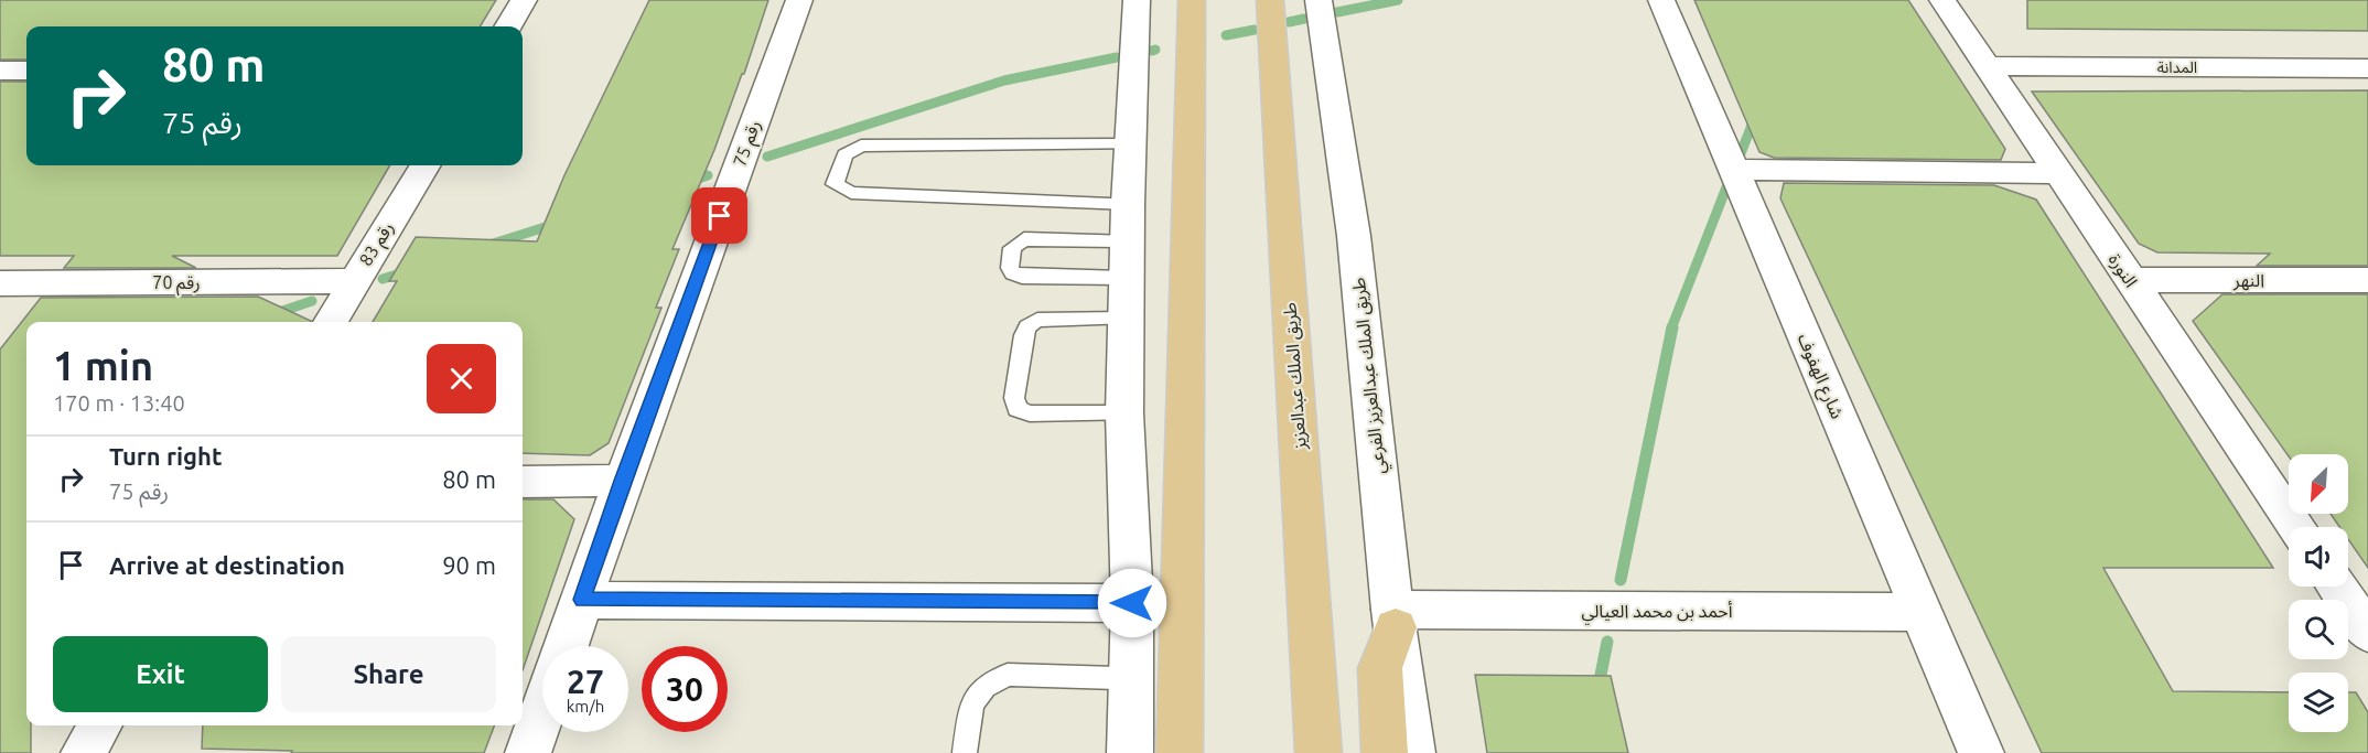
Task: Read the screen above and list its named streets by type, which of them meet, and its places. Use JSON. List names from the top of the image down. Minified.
{"streets":{"main road":["طريق الملك عبدالعزيز"],"street":["المدانة","رقم 75","رقم 83","النورة","النهر","رقم 70","طريق الملك عبدالعزيز الفرعي","شارع الهفوف","أحمد بن محمد العيالي"]},"crossings":[["المدانة","النورة"],["رقم 83","رقم 70"],["النورة","النهر"],["طريق الملك عبدالعزيز الفرعي","أحمد بن محمد العيالي"],["شارع الهفوف","أحمد بن محمد العيالي"]],"north":"bottom left","page":{"turn":["80 m","رقم 75"],"heading":["1 min","170 m · 13:40"],"list":[{"name":"Turn right","note":"رقم 75","value":"80 m"},{"name":"Arrive at destination","value":"90 m"}],"buttons":["Exit","Share"],"speed":"27 km/h","limit":"30"}}
